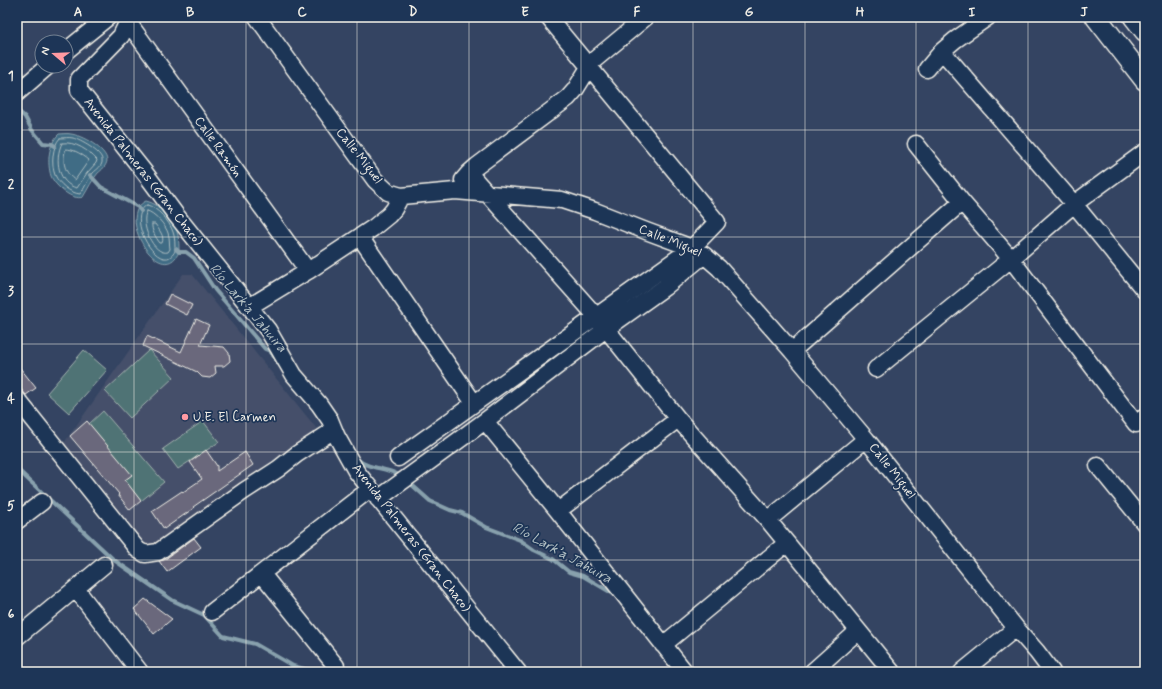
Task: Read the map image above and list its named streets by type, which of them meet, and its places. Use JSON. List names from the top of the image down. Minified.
{"streets":{"street":["Calle Ramón","Calle Miguel","Avenida Palmeras (Gran Chaco)"]},"crossings":[["Calle Ramón","Avenida Palmeras (Gran Chaco)"]],"water":["Río Lark’a Jahuira"],"places":["U.E. El Carmen"],"north":"left","grid":{"columns":["A","B","C","D","E","F","G","H","I","J"],"rows":["1","2","3","4","5","6"]}}
